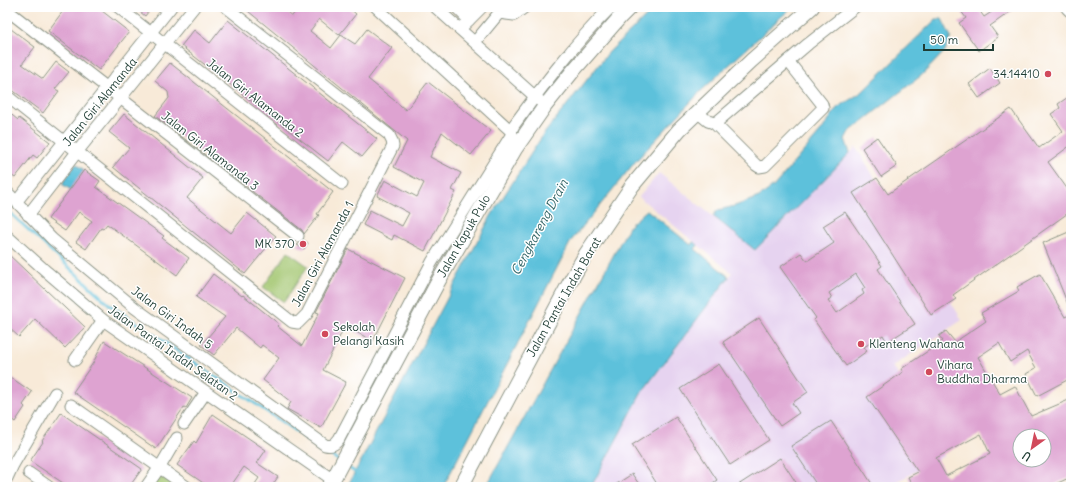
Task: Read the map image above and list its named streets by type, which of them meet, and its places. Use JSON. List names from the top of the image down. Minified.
{"streets":{"main road":["Jalan Kapuk Pulo","Jalan Pantai Indah Barat"],"street":["Jalan Giri Alamanda 2","Jalan Giri Alamanda","Jalan Giri Alamanda 3","Jalan Giri Alamanda 1","Jalan Giri Indah 5","Jalan Pantai Indah Selatan 2"]},"crossings":[["Jalan Giri Alamanda 2","Jalan Giri Alamanda"],["Jalan Giri Alamanda","Jalan Giri Alamanda 3"],["Jalan Giri Alamanda","Jalan Giri Alamanda 1"],["Jalan Giri Alamanda","Jalan Giri Indah 5"],["Jalan Kapuk Pulo","Jalan Pantai Indah Selatan 2"]],"water":["Cengkareng Drain"],"places":["34.14410","MK 370","Sekolah Pelangi Kasih","Klenteng Wahana","Vihara Buddha Dharma"],"scale_bar":"50 m","north":"bottom left"}
